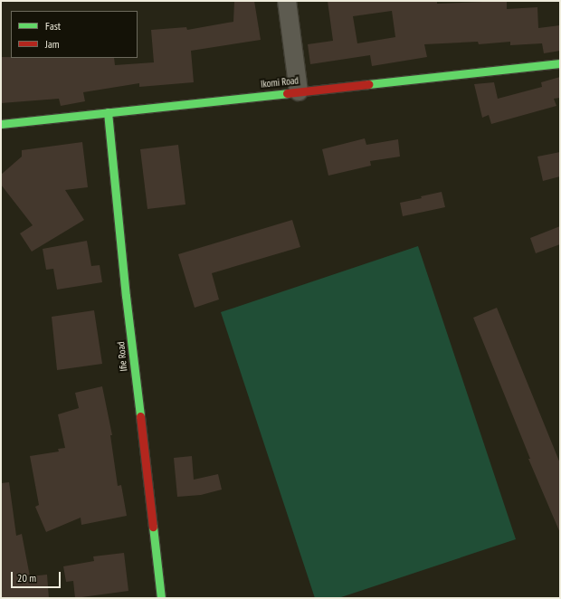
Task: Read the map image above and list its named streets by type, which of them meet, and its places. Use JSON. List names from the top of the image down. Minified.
{"streets":{"street":["Ikomi Road","Ifie Road"]},"crossings":[["Ikomi Road","Ifie Road"]],"legend":["Fast","Jam"],"scale_bar":"20 m"}
